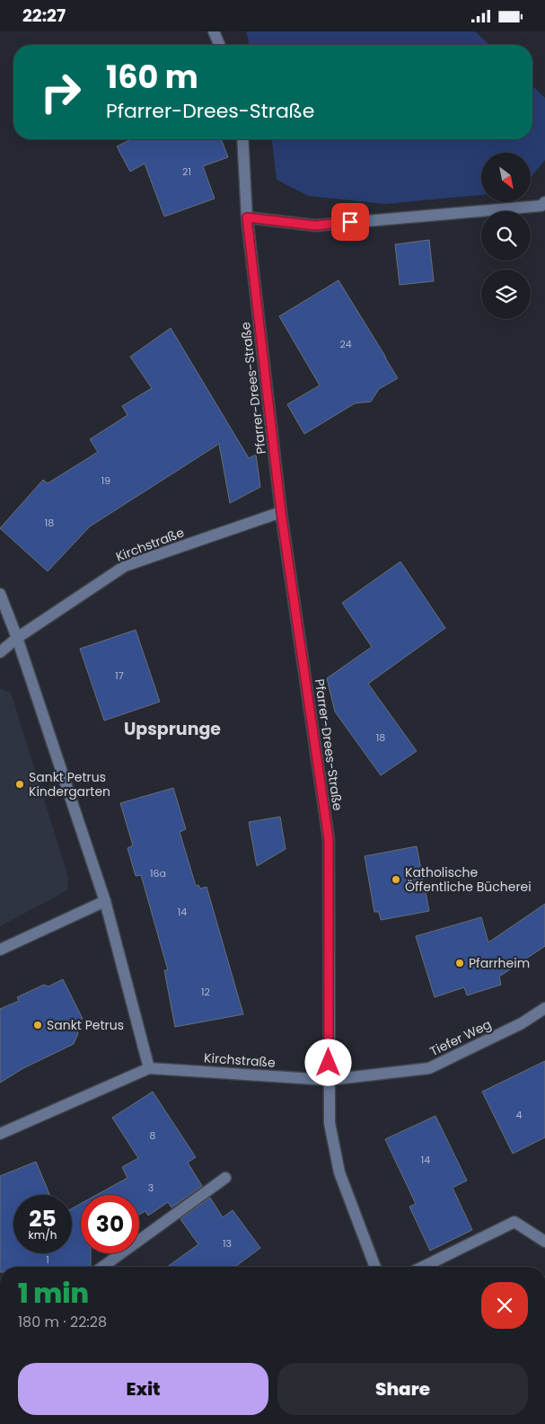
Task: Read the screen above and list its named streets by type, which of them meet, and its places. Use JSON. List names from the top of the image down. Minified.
{"streets":{"street":["Pfarrer-Drees-Straße","Kirchstraße","Tiefer Weg"]},"crossings":[["Pfarrer-Drees-Straße","Kirchstraße"],["Pfarrer-Drees-Straße","Tiefer Weg"],["Kirchstraße","Tiefer Weg"]],"districts":["Upsprunge"],"places":["Sankt Petrus Kindergarten","Katholische Öffentliche Bücherei","Pfarrheim","Sankt Petrus"],"house_numbers":["21","24","19","18","17","18","16a","14","12","4","8","14","3","13","1"],"north":"bottom right","page":{"status":"22:27","turn":["160 m","Pfarrer-Drees-Straße"],"speed":"25 km/h","limit":"30","heading":["1 min","180 m · 22:28"],"buttons":["Exit","Share"]}}
